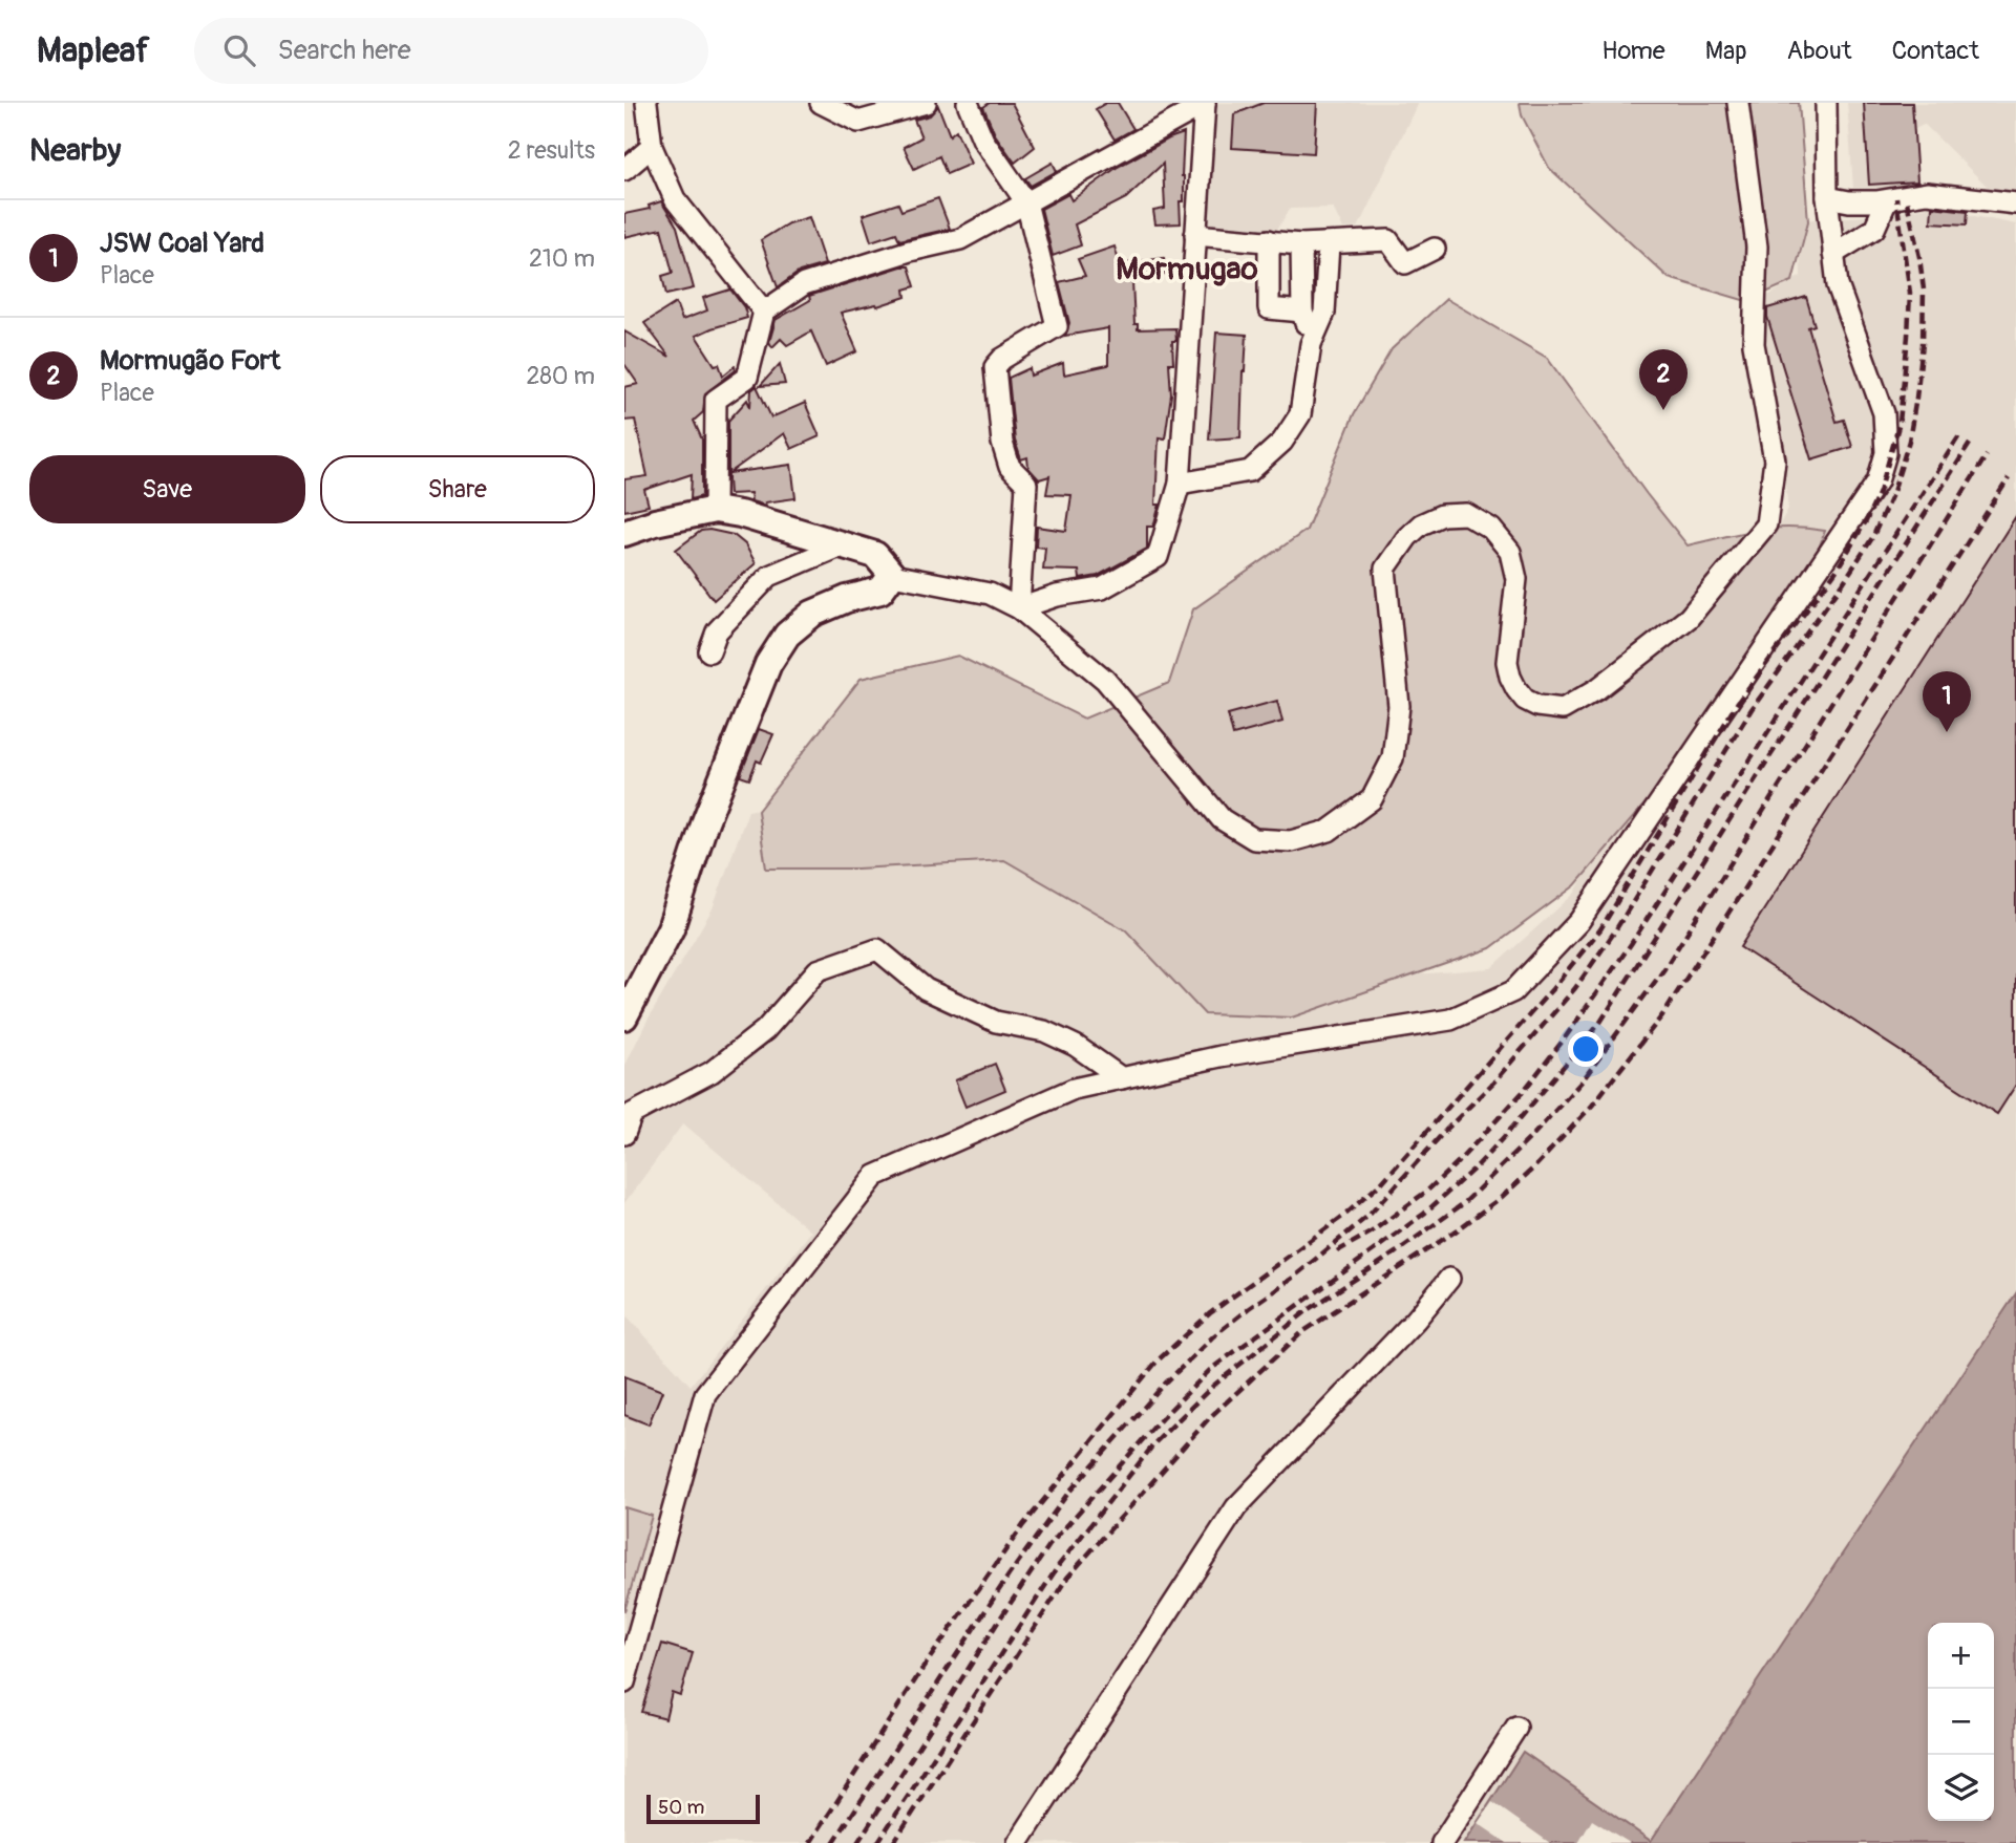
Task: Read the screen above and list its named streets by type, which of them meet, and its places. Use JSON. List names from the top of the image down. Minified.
{"districts":["Mormugao"],"scale_bar":"50 m","page":{"header":"Mapleaf","search":"Search here","nav":["Home","Map","About","Contact"],"heading":["Nearby","2 results"],"list":[{"mark":"1","name":"JSW Coal Yard","note":"Place","value":"210 m"},{"mark":"2","name":"Mormugão Fort","note":"Place","value":"280 m"}],"pins":["2","1"],"buttons":["Save","Share"],"map_buttons":["+","−"],"scale":"50 m"}}
